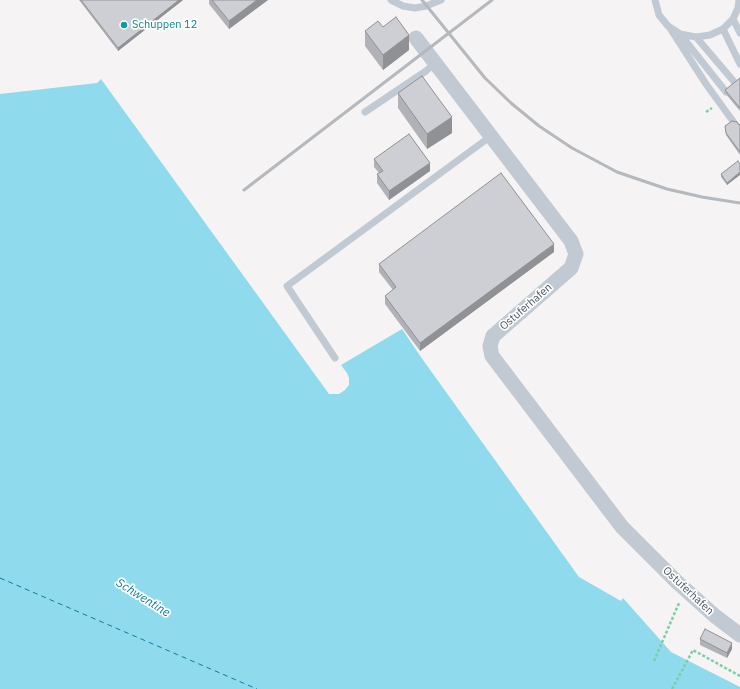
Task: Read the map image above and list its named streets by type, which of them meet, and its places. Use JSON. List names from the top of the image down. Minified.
{"streets":{"street":["Ostuferhafen"]},"water":["Schwentine"],"places":["Schuppen 12"]}
